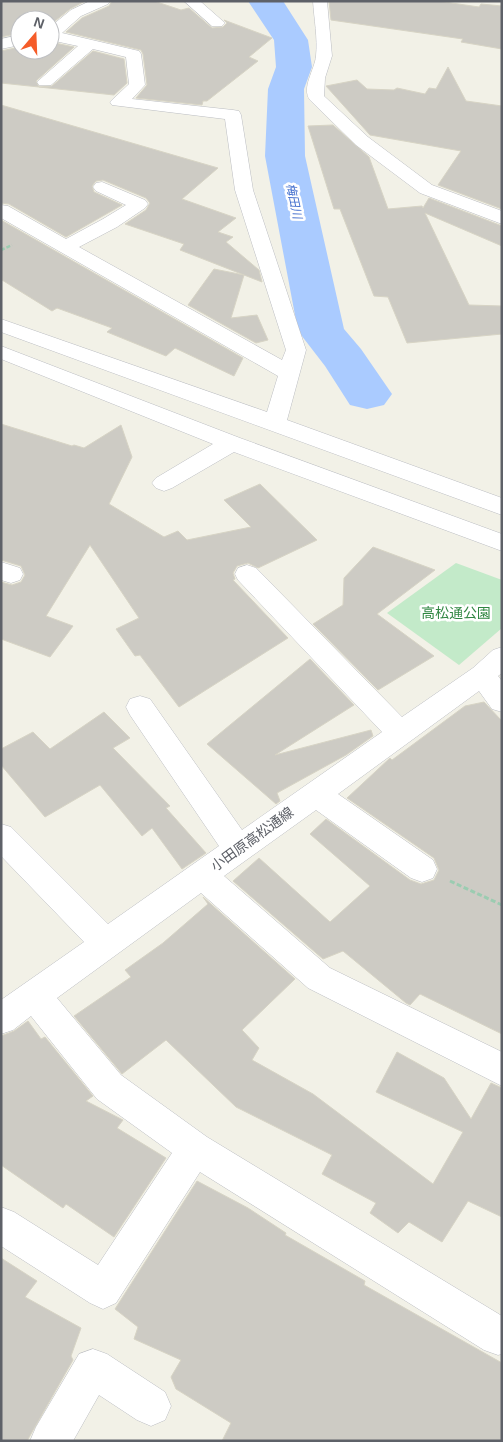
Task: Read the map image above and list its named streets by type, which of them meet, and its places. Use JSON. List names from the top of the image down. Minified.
{"streets":{"street":["小田原高松通線"]},"water":["梅田川"],"parks":["高松通公園"],"north":"top"}
